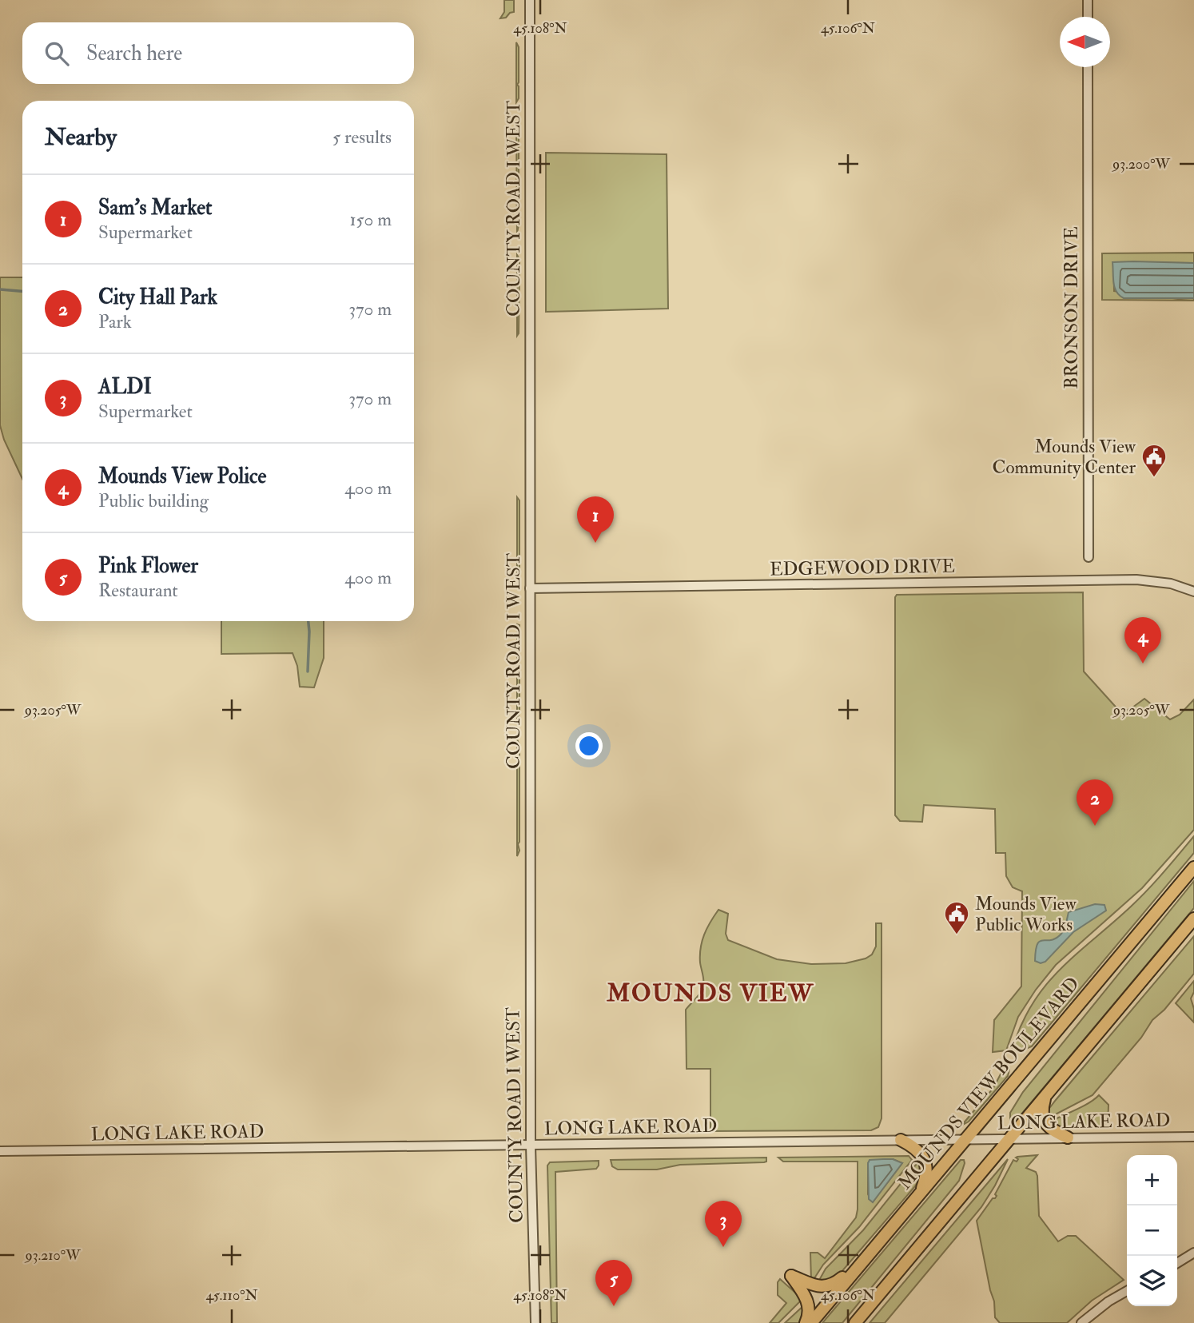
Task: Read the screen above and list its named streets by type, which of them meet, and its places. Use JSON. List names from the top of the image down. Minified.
{"streets":{"main road":["MOUNDS VIEW BOULEVARD"],"street":["COUNTY ROAD I WEST","BRONSON DRIVE","EDGEWOOD DRIVE","LONG LAKE ROAD"]},"crossings":[["COUNTY ROAD I WEST","EDGEWOOD DRIVE"],["COUNTY ROAD I WEST","LONG LAKE ROAD"],["MOUNDS VIEW BOULEVARD","LONG LAKE ROAD"]],"districts":["MOUNDS VIEW"],"places":{"public building":["Mounds View Community Center","Mounds View Public Works"]},"north":"left","page":{"search":"Search here","heading":["Nearby","5 results"],"list":[{"mark":"1","name":"Sam's Market","note":"Supermarket","value":"150 m"},{"mark":"2","name":"City Hall Park","note":"Park","value":"370 m"},{"mark":"3","name":"ALDI","note":"Supermarket","value":"370 m"},{"mark":"4","name":"Mounds View Police","note":"Public building","value":"400 m"},{"mark":"5","name":"Pink Flower","note":"Restaurant","value":"400 m"}],"pins":["1","4","2","3","5"],"map_buttons":["+","−"]},"coordinates":["45.108°N","45.106°N","93.200°W","93.205°W","93.210°W","45.110°N"]}
